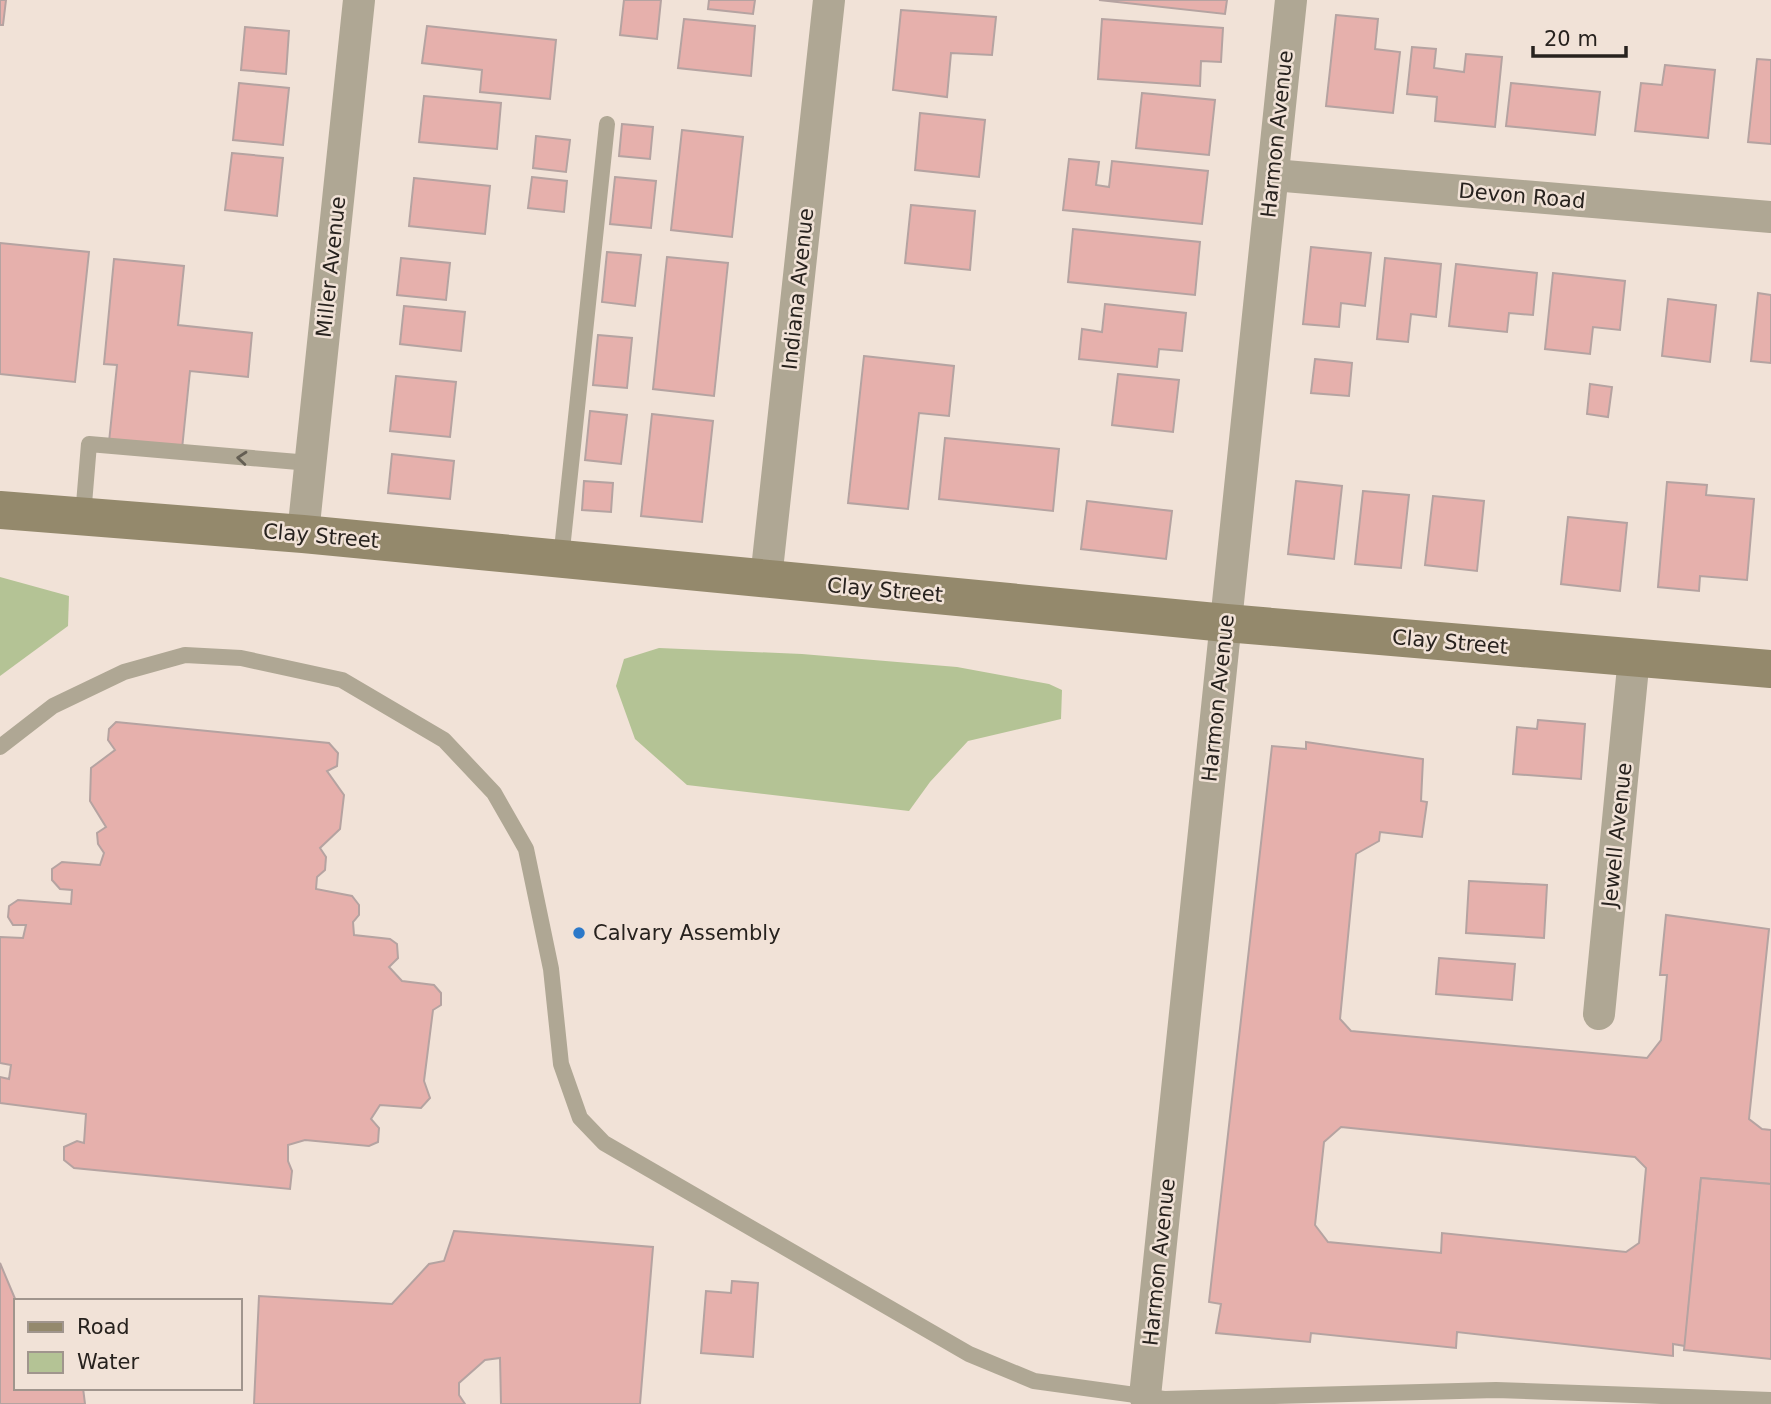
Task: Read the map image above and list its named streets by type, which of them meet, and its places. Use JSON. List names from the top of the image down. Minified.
{"streets":{"street":["Harmon Avenue","Devon Road","Miller Avenue","Indiana Avenue","Clay Street","Jewell Avenue"]},"crossings":[["Harmon Avenue","Devon Road"],["Harmon Avenue","Clay Street"],["Miller Avenue","Clay Street"],["Indiana Avenue","Clay Street"],["Clay Street","Jewell Avenue"]],"places":["Calvary Assembly"],"legend":["Road","Water"],"scale_bar":"20 m"}
